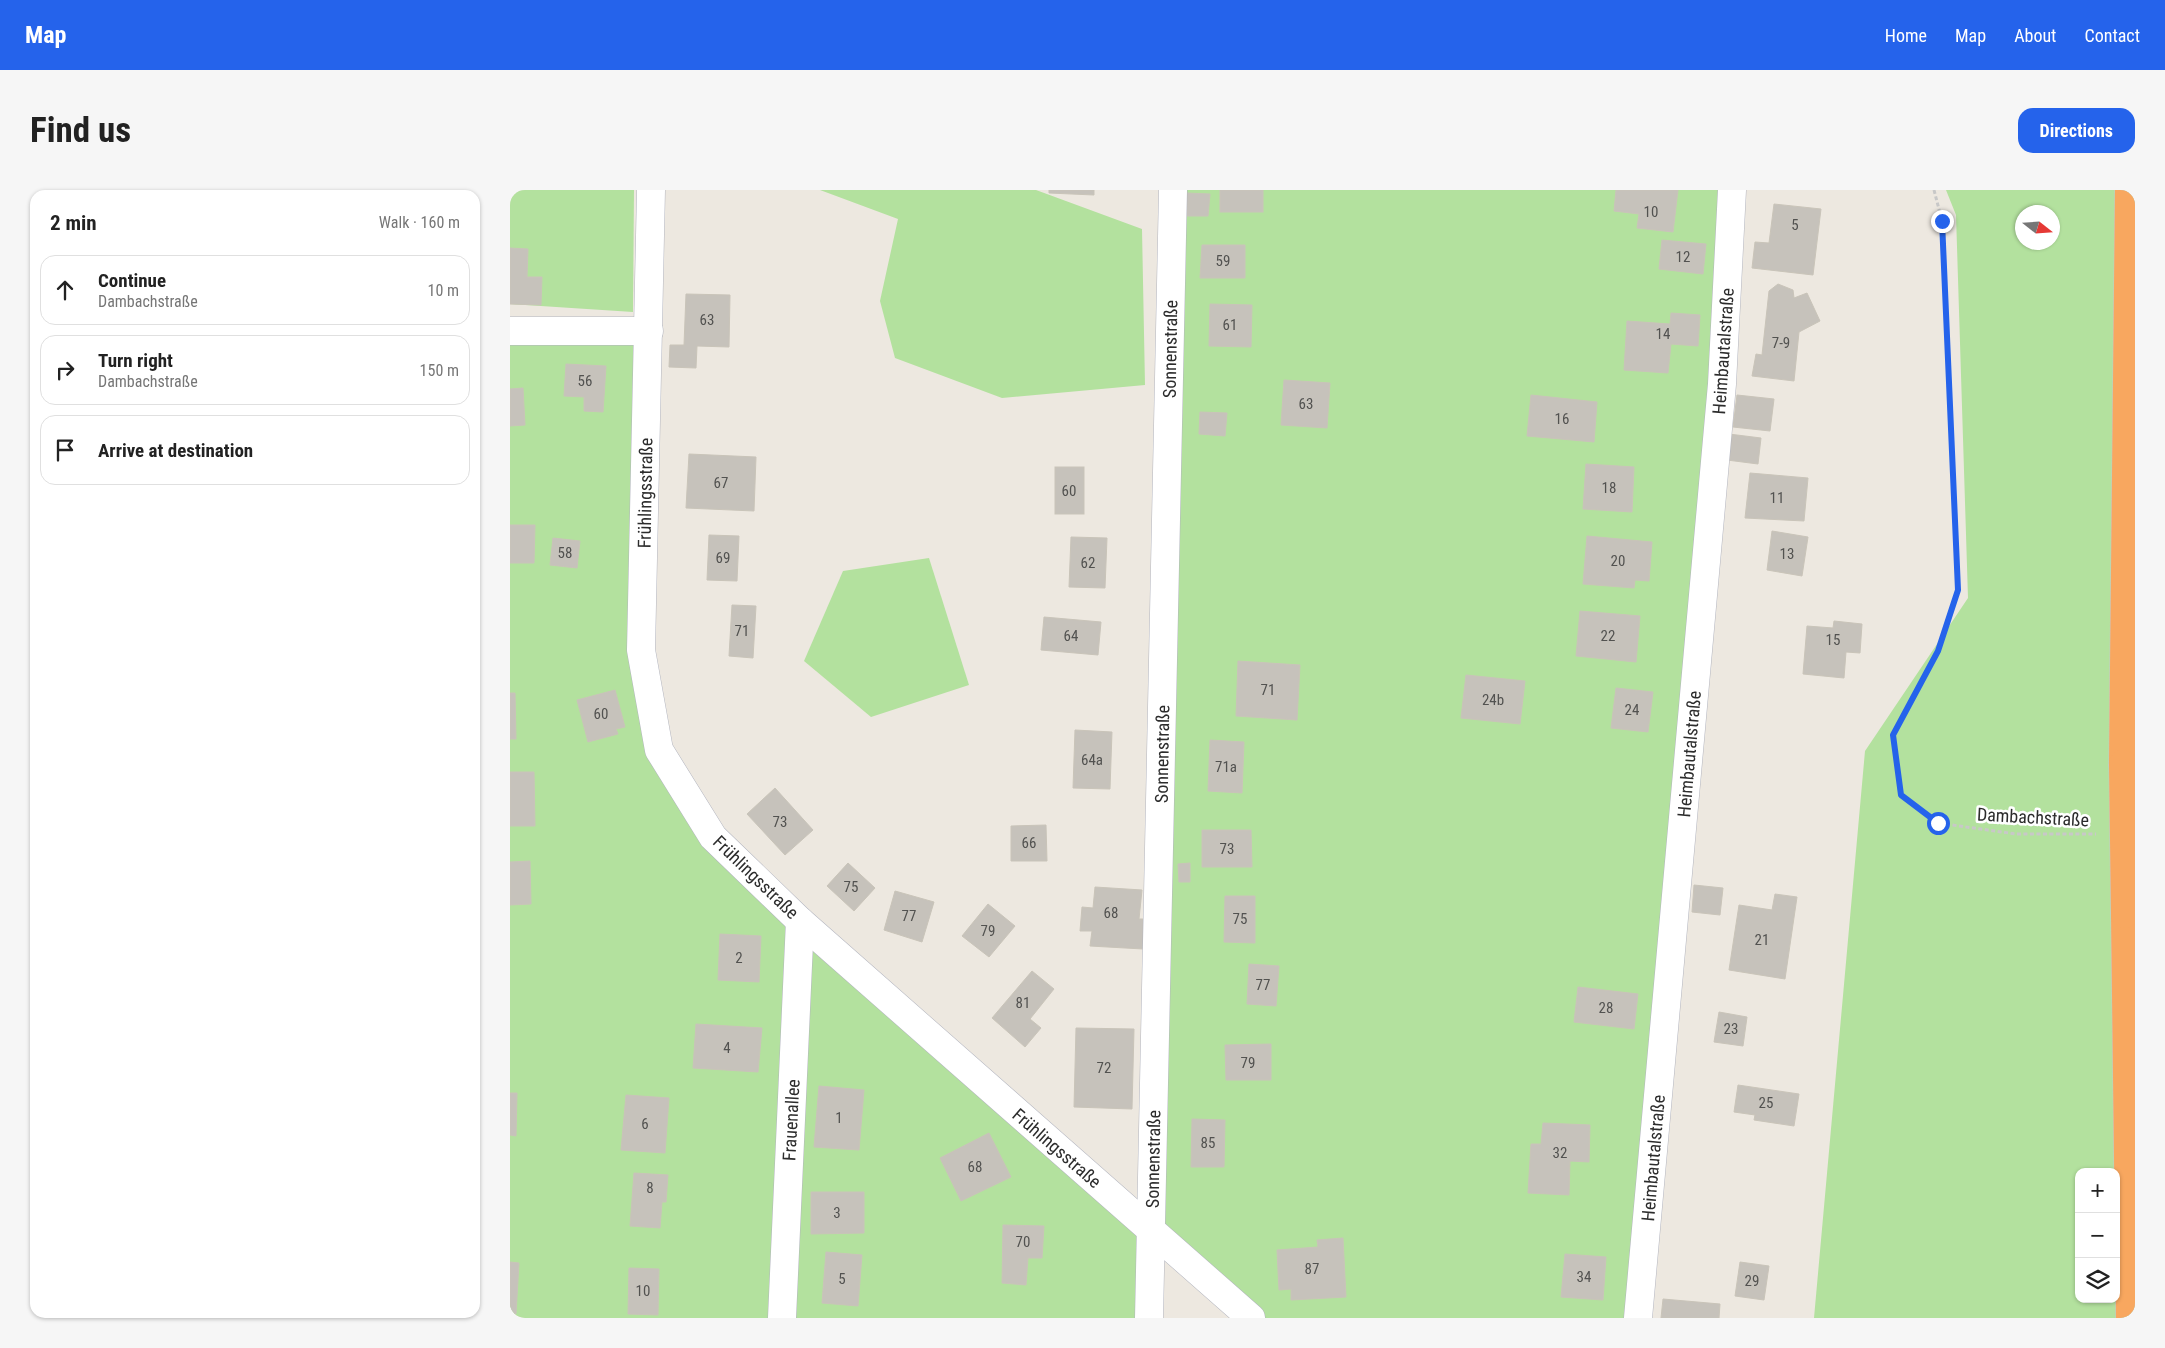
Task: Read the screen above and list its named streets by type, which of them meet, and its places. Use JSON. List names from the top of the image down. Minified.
{"streets":{"street":["Sonnenstraße","Heimbautalstraße","Frühlingsstraße","Frauenallee"],"path":["Dambachstraße"]},"crossings":[["Sonnenstraße","Frühlingsstraße"],["Frühlingsstraße","Frauenallee"]],"house_numbers":["10","5","12","59","63","61","14","7-9","56","63","16","67","18","60","11","58","13","69","20","62","71","64","22","15","71","24b","24","60","64a","71a","73","66","73","75","68","77","75","79","21","2","77","81","28","23","4","79","72","25","1","6","85","32","68","8","3","70","87","34","5","29","10"],"north":"right","page":{"header":"Map","nav":["Home","Map","About","Contact"],"buttons":"Directions","title":"Find us","heading":["2 min","Walk · 160 m"],"list":[["Continue","Dambachstraße","10 m"],["Turn right","Dambachstraße","150 m"],"Arrive at destination"],"map_buttons":["+","−"]}}
